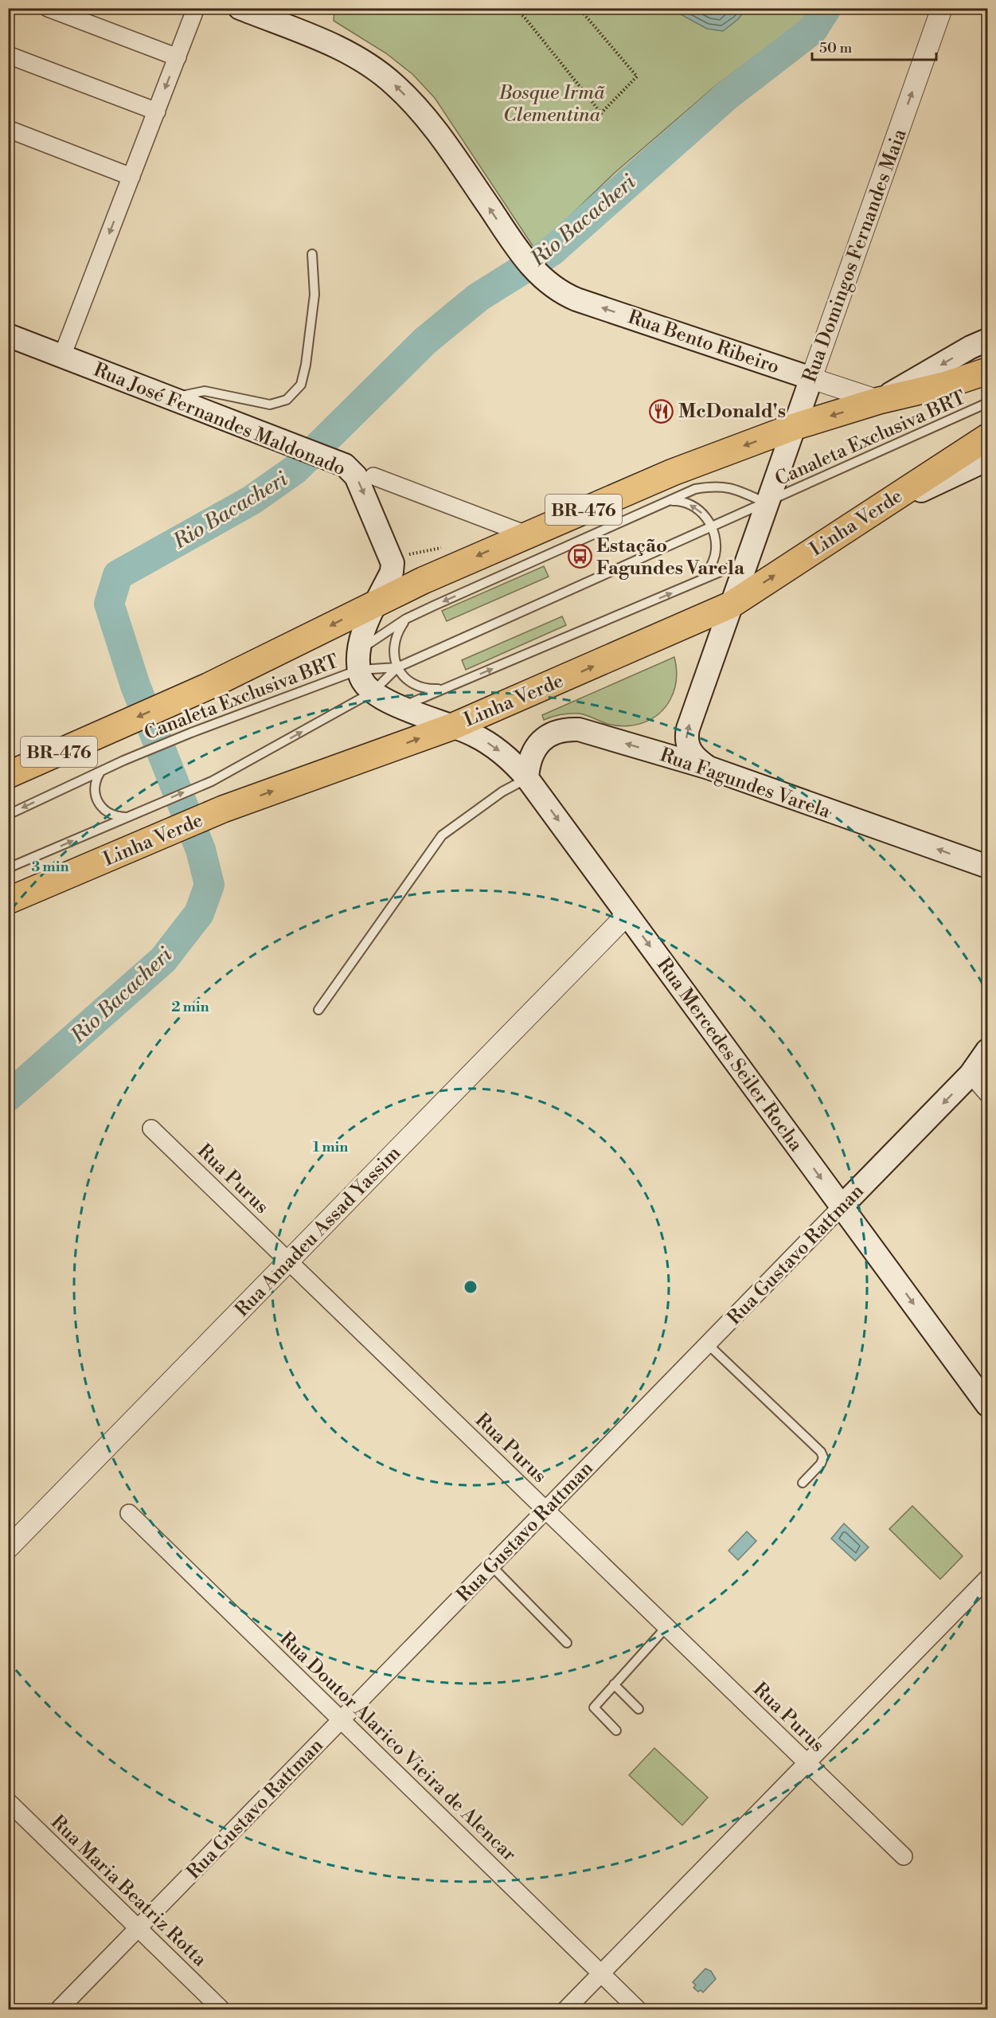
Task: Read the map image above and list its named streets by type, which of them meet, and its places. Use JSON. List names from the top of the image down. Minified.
{"streets":{"highway":["BR-476","Linha Verde"],"main road":["Rua Domingos Fernandes Maia","Rua Bento Ribeiro","Rua José Fernandes Maldonado","Rua Fagundes Varela","Rua Mercedes Seiler Rocha","Rua Gustavo Rattman"],"street":["Rua Purus","Rua Amadeu Assad Yassim","Rua Doutor Alarico Vieira de Alencar","Rua Maria Beatriz Rotta"],"lane":["Canaleta Exclusiva BRT"]},"crossings":[["Rua Domingos Fernandes Maia","Rua Bento Ribeiro"],["Rua Domingos Fernandes Maia","Canaleta Exclusiva BRT"],["Rua Domingos Fernandes Maia","BR-476"],["Rua Domingos Fernandes Maia","Linha Verde"],["Rua Domingos Fernandes Maia","Rua Fagundes Varela"],["Rua Bento Ribeiro","BR-476"],["Rua José Fernandes Maldonado","Canaleta Exclusiva BRT"],["Rua José Fernandes Maldonado","BR-476"],["Canaleta Exclusiva BRT","Rua Mercedes Seiler Rocha"],["Linha Verde","Rua Mercedes Seiler Rocha"],["Rua Fagundes Varela","Rua Mercedes Seiler Rocha"],["Rua Mercedes Seiler Rocha","Rua Amadeu Assad Yassim"],["Rua Mercedes Seiler Rocha","Rua Gustavo Rattman"],["Rua Purus","Rua Amadeu Assad Yassim"],["Rua Purus","Rua Gustavo Rattman"],["Rua Gustavo Rattman","Rua Doutor Alarico Vieira de Alencar"],["Rua Gustavo Rattman","Rua Maria Beatriz Rotta"]],"one_way":["Rua Domingos Fernandes Maia","Rua Bento Ribeiro","Rua José Fernandes Maldonado","Rua Fagundes Varela","Rua Mercedes Seiler Rocha"],"water":["Rio Bacacheri"],"parks":["Bosque Irmã Clementina"],"places":{"restaurant":["McDonald's"],"bus stop":["Estação Fagundes Varela"]},"scale_bar":"50 m","rings":["3 min","2 min","1 min"]}
